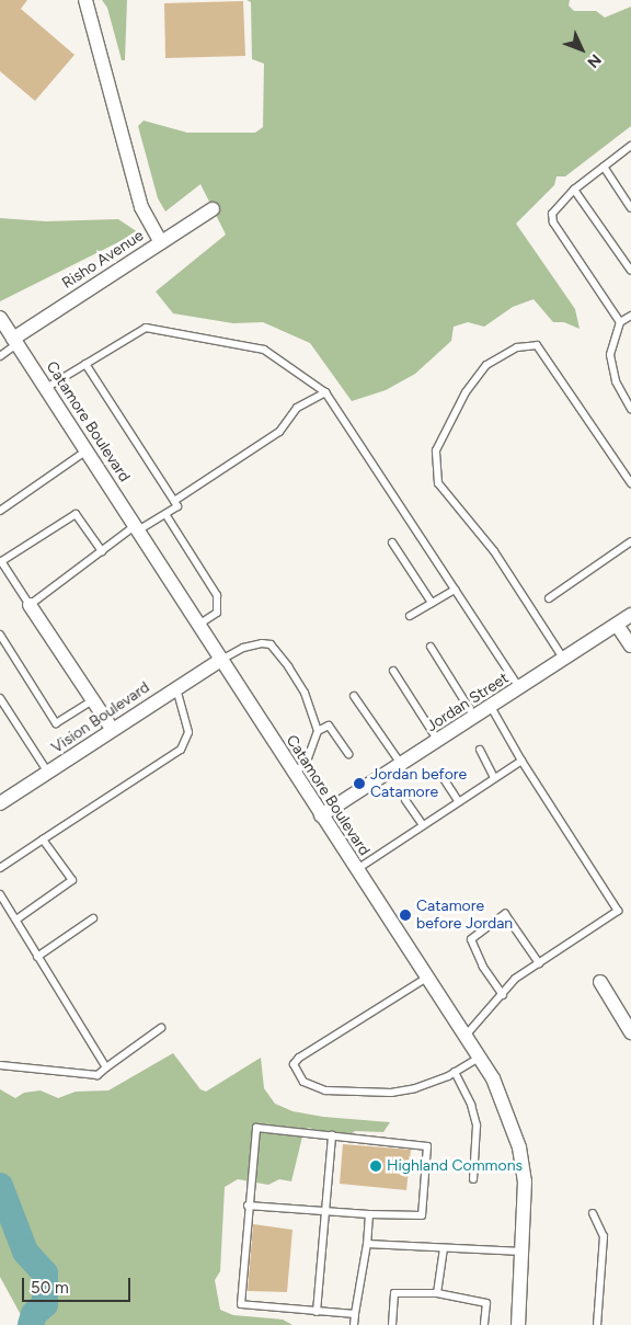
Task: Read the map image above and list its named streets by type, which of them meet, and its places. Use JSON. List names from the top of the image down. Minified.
{"streets":{"street":["Risho Avenue","Catamore Boulevard","Jordan Street","Vision Boulevard"]},"crossings":[["Risho Avenue","Catamore Boulevard"],["Catamore Boulevard","Jordan Street"],["Catamore Boulevard","Vision Boulevard"]],"places":["Jordan before Catamore","Catamore before Jordan","Highland Commons"],"scale_bar":"50 m","north":"bottom right"}
